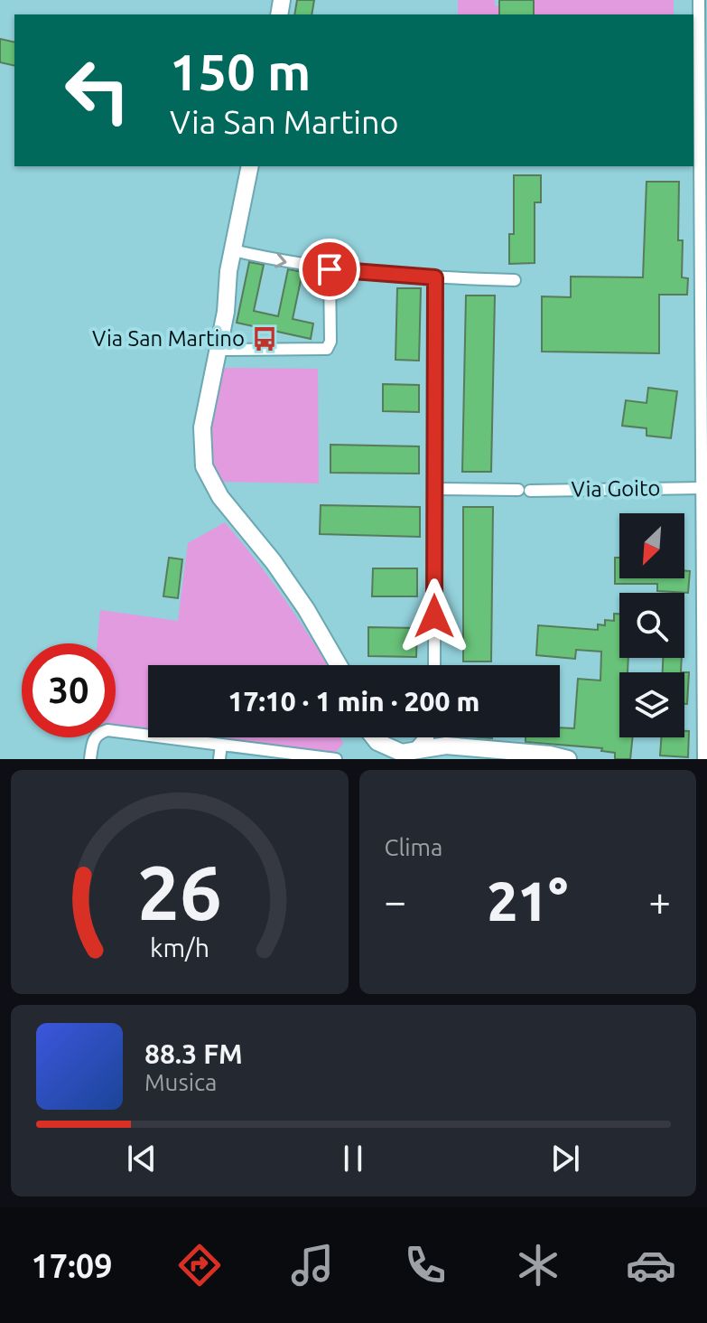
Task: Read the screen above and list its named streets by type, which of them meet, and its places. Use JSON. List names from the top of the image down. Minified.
{"streets":{"street":["Via Goito"]},"places":{"bus stop":["Via San Martino"]},"north":"bottom left","page":{"turn":["150 m","Via San Martino"],"limit":"30","trip":"17:10 · 1 min · 200 m","tile":"Clima","heat":["−","21°","+"],"song":["88.3 FM","Musica"],"tabs":"17:09","gauge":["26","km/h"]}}
